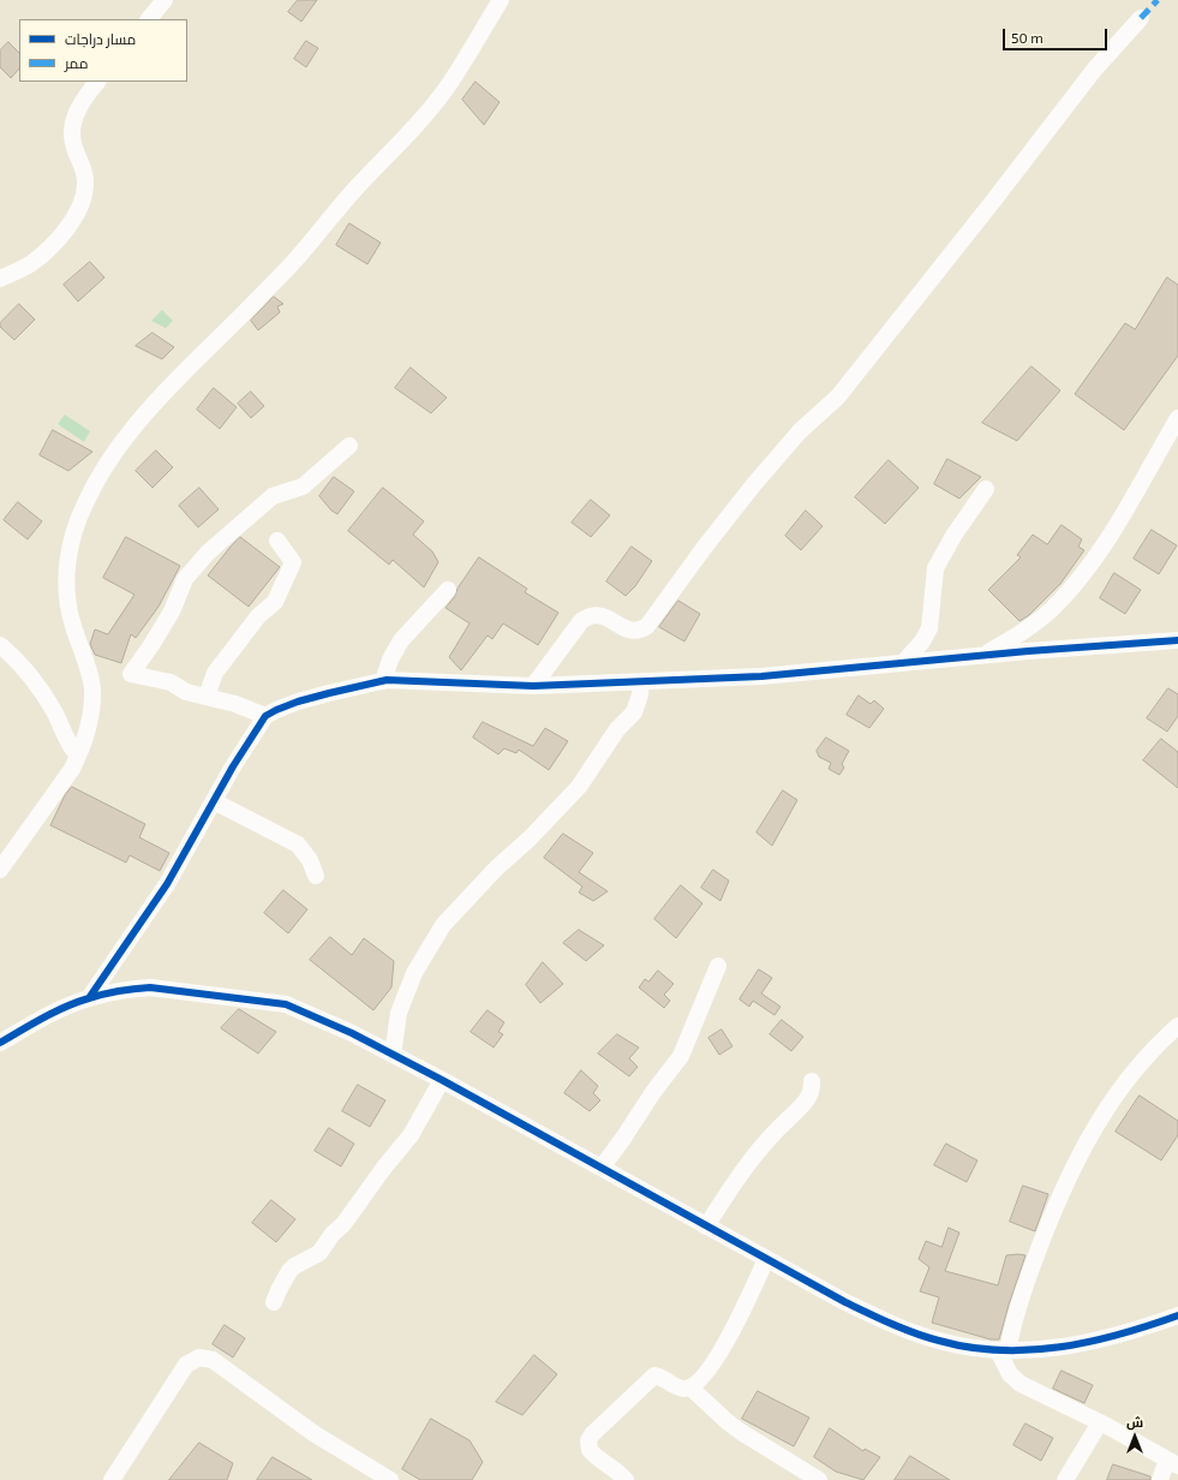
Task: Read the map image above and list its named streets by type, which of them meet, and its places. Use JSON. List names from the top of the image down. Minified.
{"legend":["مسار دراجات","ممر"],"scale_bar":"50 m","north":"top"}
